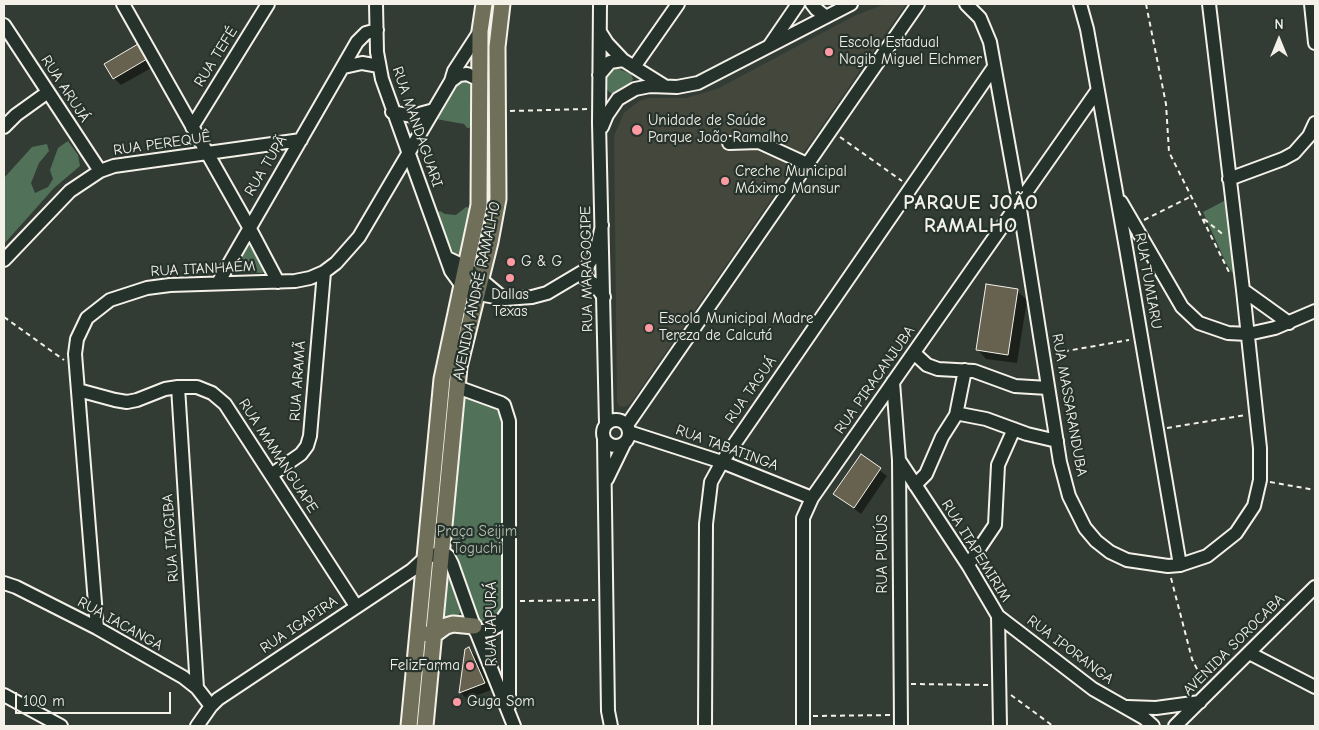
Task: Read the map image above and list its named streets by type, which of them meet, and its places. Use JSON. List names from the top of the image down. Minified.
{"streets":{"main road":["AVENIDA ANDRÉ RAMALHO"],"street":["RUA TEFÉ","RUA ARUJÁ","RUA MANDAGUARI","RUA PEREQUÊ","RUA TUPÃ","RUA ITANHAÉM","RUA MARAGOGIPE","RUA TUMIARU","RUA PIRACANJUBA","RUA ARAMÃ","RUA TAGUÁ","RUA MASSARANDUBA","RUA TABATINGA","RUA MAMANGUAPE","RUA ITAGIBA","RUA ITAPEMIRIM","RUA PURÚS","RUA IACANGA","RUA JAPURÁ","RUA IGAPIRA","AVENIDA SOROCABA","RUA IPORANGA"]},"crossings":[["RUA ARUJÁ","RUA PEREQUÊ"],["RUA MANDAGUARI","RUA TUPÃ"],["RUA MANDAGUARI","RUA ITANHAÉM"],["RUA MANDAGUARI","AVENIDA ANDRÉ RAMALHO"],["RUA PEREQUÊ","RUA TUPÃ"],["RUA TUPÃ","RUA ITANHAÉM"],["RUA ITANHAÉM","AVENIDA ANDRÉ RAMALHO"],["RUA ITANHAÉM","RUA ARAMÃ"],["RUA ITANHAÉM","RUA MAMANGUAPE"],["RUA ITANHAÉM","RUA IACANGA"],["RUA MARAGOGIPE","RUA TABATINGA"],["RUA TUMIARU","RUA PIRACANJUBA"],["RUA TUMIARU","RUA MASSARANDUBA"],["AVENIDA ANDRÉ RAMALHO","RUA JAPURÁ"],["AVENIDA ANDRÉ RAMALHO","RUA IGAPIRA"],["RUA PIRACANJUBA","RUA MASSARANDUBA"],["RUA PIRACANJUBA","RUA TABATINGA"],["RUA PIRACANJUBA","RUA PURÚS"],["RUA ARAMÃ","RUA MAMANGUAPE"],["RUA TAGUÁ","RUA MASSARANDUBA"],["RUA TAGUÁ","RUA TABATINGA"],["RUA MAMANGUAPE","RUA ITAGIBA"],["RUA MAMANGUAPE","RUA IGAPIRA"],["RUA ITAGIBA","RUA IACANGA"],["RUA ITAPEMIRIM","RUA PURÚS"],["RUA ITAPEMIRIM","RUA IPORANGA"],["RUA IACANGA","RUA IGAPIRA"],["AVENIDA SOROCABA","RUA IPORANGA"]],"districts":["PARQUE JOÃO RAMALHO"],"parks":["Praça Seijim Toguchi"],"places":["Escola Estadual Nagib Miguel Elchmer","Unidade de Saúde Parque João Ramalho","Creche Municipal Máximo Mansur","G & G","Dallas Texas","Escola Municipal Madre Tereza de Calcutá","FelizFarma","Guga Som"],"scale_bar":"100 m","north":"top"}
